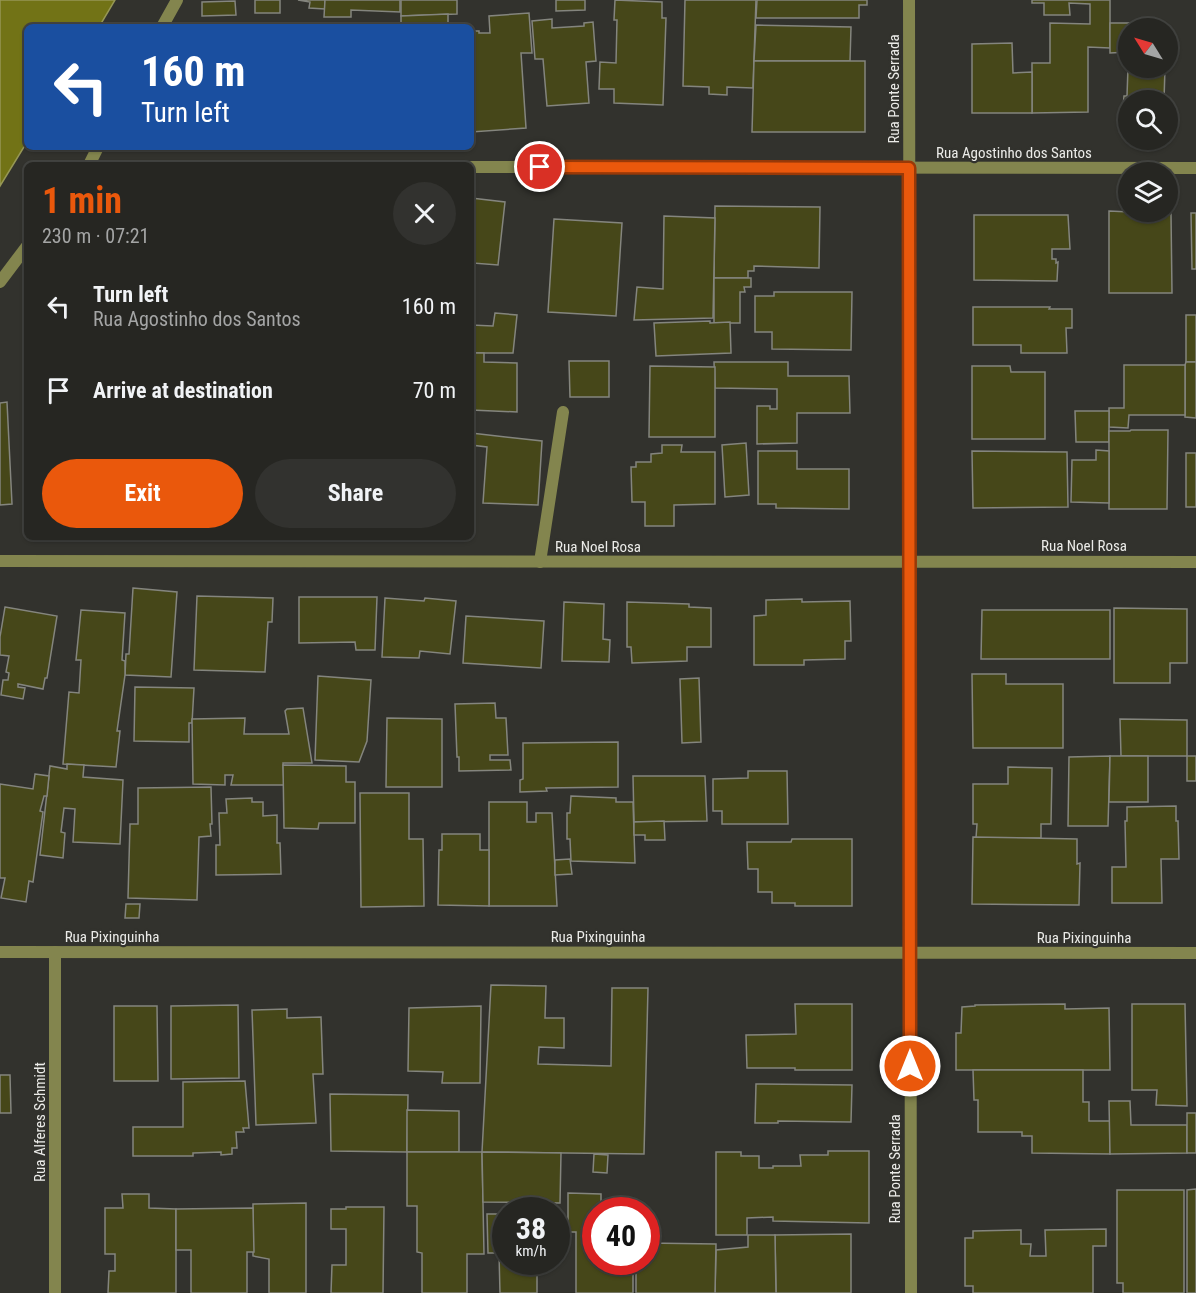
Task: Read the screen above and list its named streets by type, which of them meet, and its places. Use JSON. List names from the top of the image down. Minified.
{"streets":{"street":["Rua Ponte Serrada","Rua Agostinho dos Santos","Rua Noel Rosa","Rua Pixinguinha","Rua Alferes Schmidt"]},"crossings":[["Rua Ponte Serrada","Rua Agostinho dos Santos"],["Rua Ponte Serrada","Rua Noel Rosa"],["Rua Ponte Serrada","Rua Pixinguinha"],["Rua Pixinguinha","Rua Alferes Schmidt"]],"north":"top left","page":{"turn":["160 m","Turn left"],"heading":["1 min","230 m · 07:21"],"list":[{"name":"Turn left","note":"Rua Agostinho dos Santos","value":"160 m"},{"name":"Arrive at destination","value":"70 m"}],"buttons":["Exit","Share"],"speed":"38 km/h","limit":"40"}}
